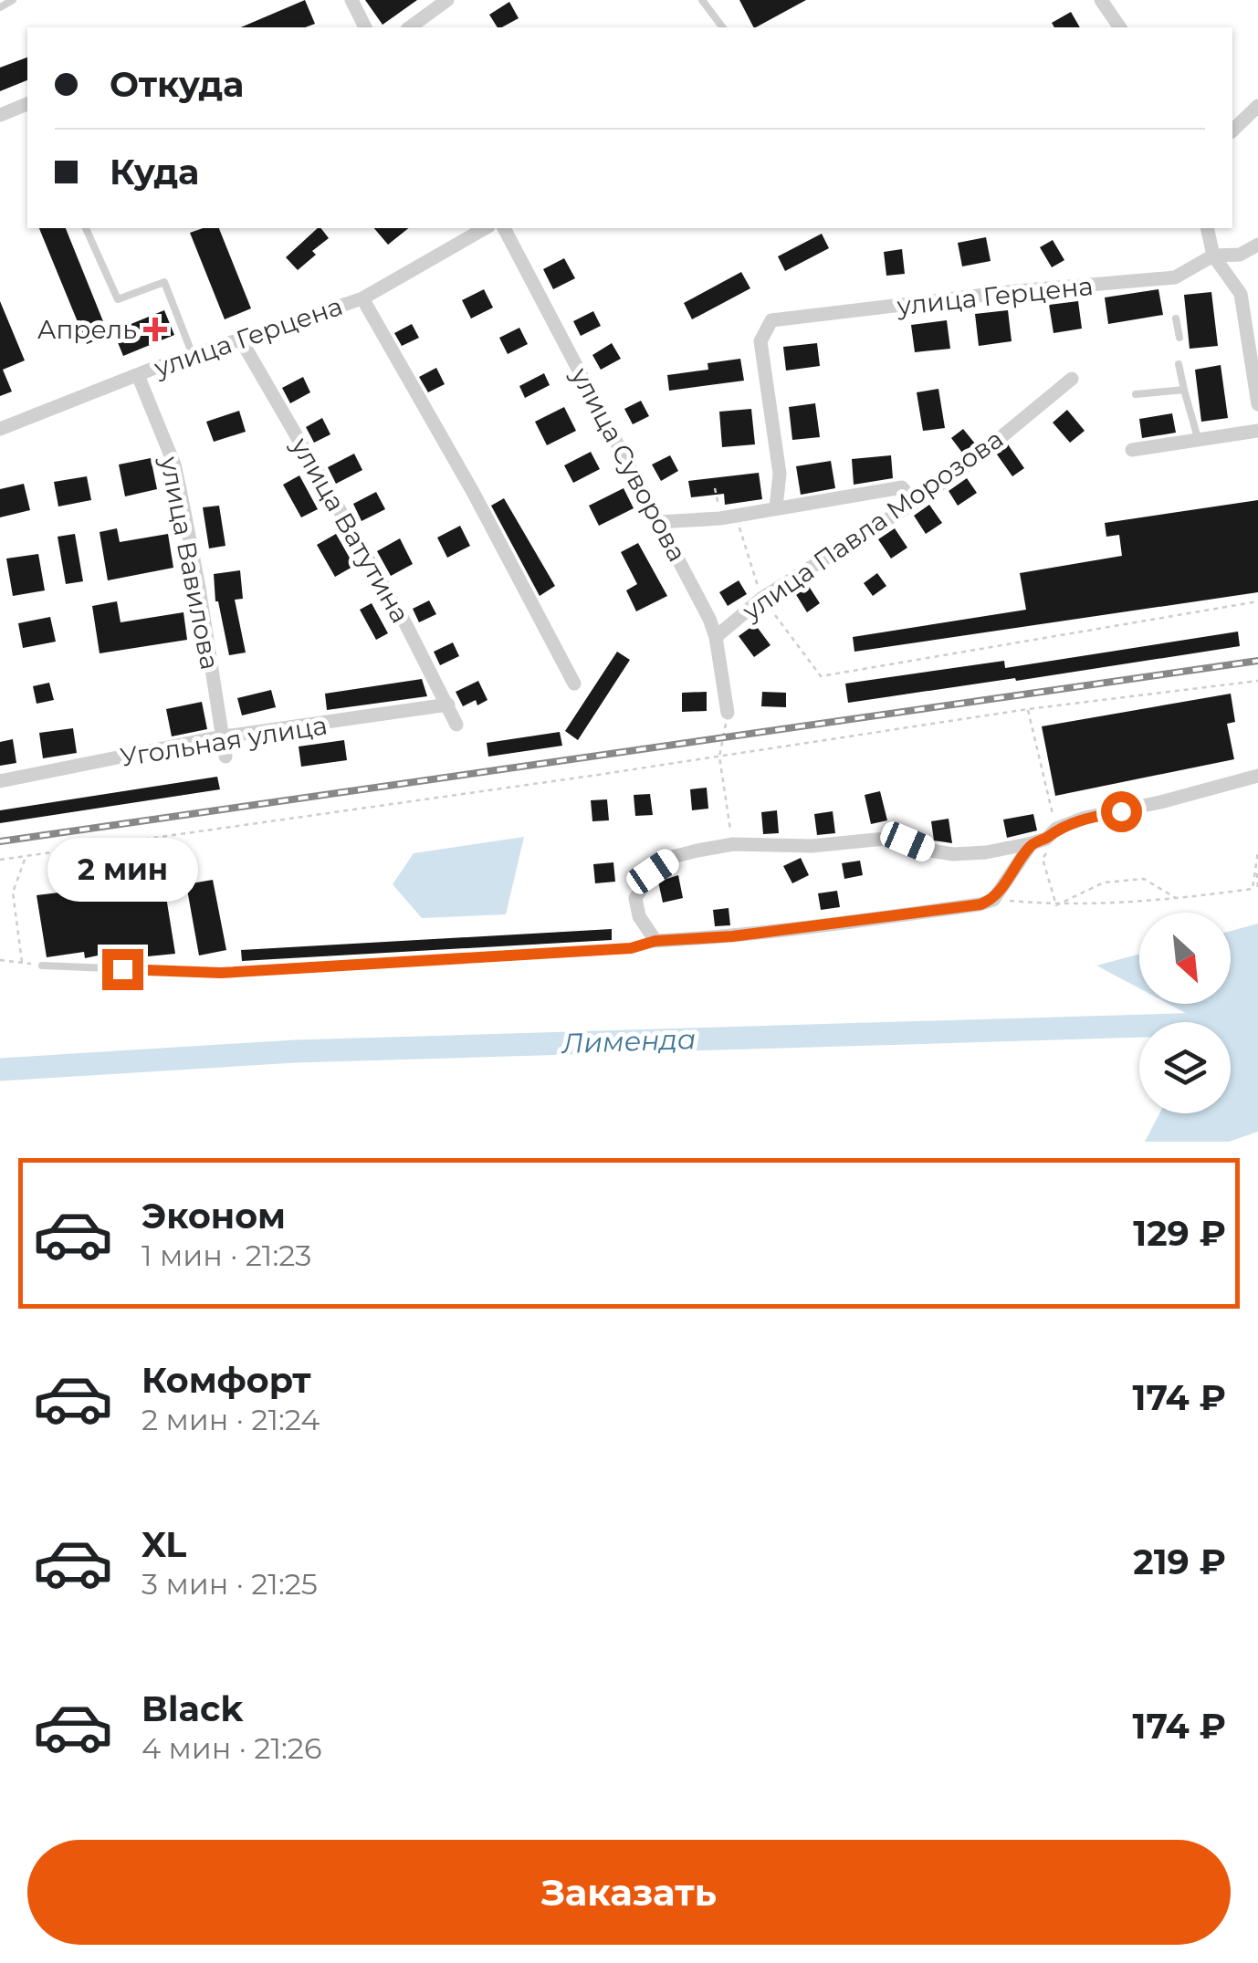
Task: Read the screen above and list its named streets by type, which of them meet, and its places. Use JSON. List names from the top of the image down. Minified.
{"streets":{"street":["улица Герцена","улица Суворова","улица Павла Морозова","улица Ватутина","улица Вавилова","Угольная улица"]},"crossings":[["улица Герцена","улица Ватутина"],["улица Герцена","улица Вавилова"],["улица Суворова","улица Павла Морозова"],["улица Ватутина","Угольная улица"],["улица Вавилова","Угольная улица"]],"water":["Лименда"],"places":{"health":["Апрель"]},"north":"bottom right","page":{"banner":["Откуда","Куда"],"bubble":"2 мин","list":[{"name":"Эконом","note":"1 мин · 21:23","value":"129 ₽"},{"name":"Комфорт","note":"2 мин · 21:24","value":"174 ₽"},{"name":"XL","note":"3 мин · 21:25","value":"219 ₽"},{"name":"Black","note":"4 мин · 21:26","value":"174 ₽"}],"buttons":"Заказать"}}
